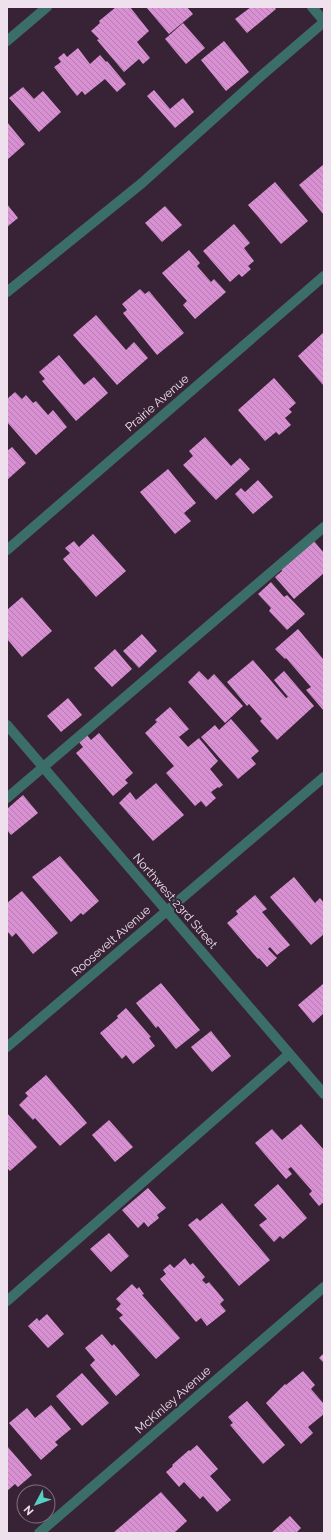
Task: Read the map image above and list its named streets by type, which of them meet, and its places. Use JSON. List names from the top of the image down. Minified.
{"streets":{"street":["Prairie Avenue","Northwest 23rd Street","Roosevelt Avenue","McKinley Avenue"]},"crossings":[["Northwest 23rd Street","Roosevelt Avenue"]],"north":"bottom left"}
